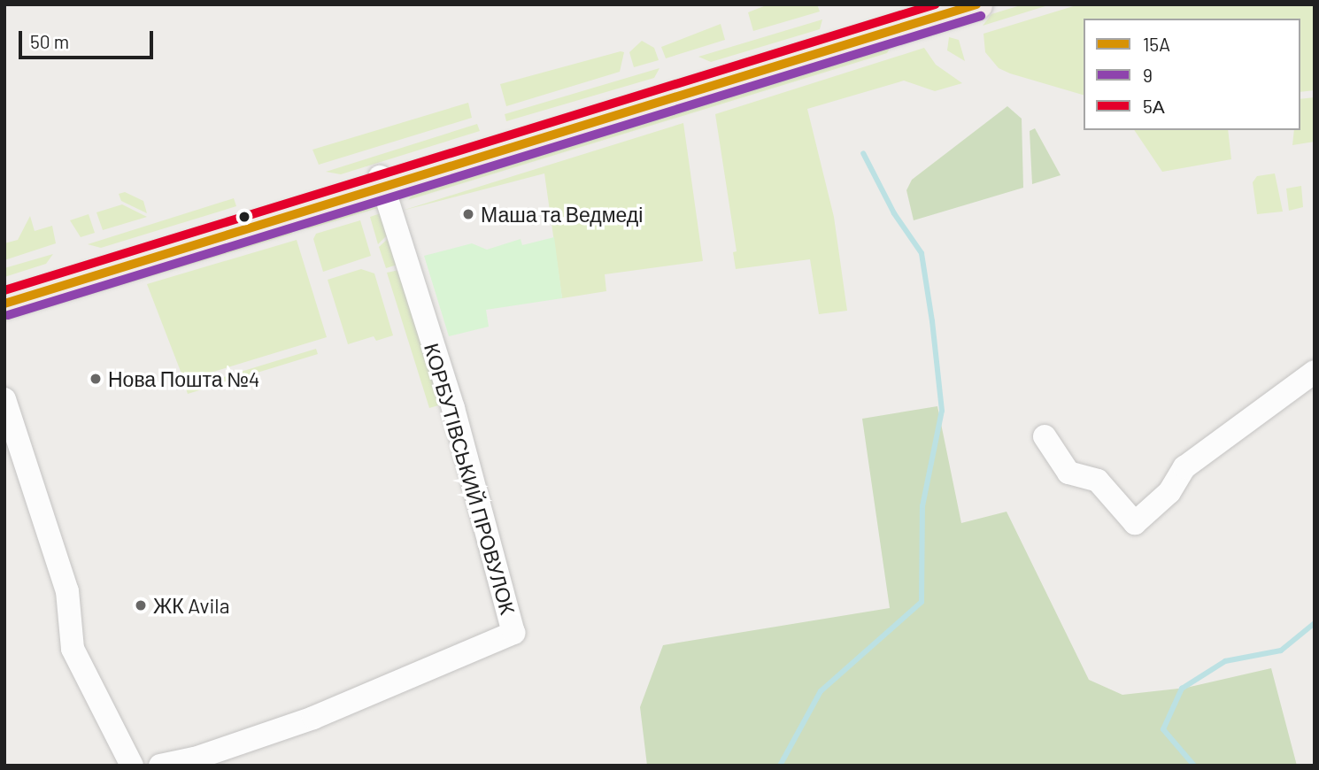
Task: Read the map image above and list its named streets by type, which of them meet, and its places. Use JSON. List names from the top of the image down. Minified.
{"streets":{"street":["КОРБУТІВСЬКИЙ ПРОВУЛОК"]},"places":["Маша та Ведмеді","Нова Пошта №4","ЖК Avila"],"lines":["transit line 15A","transit line 5А","transit line 9"],"legend":["15A","9","5А"],"scale_bar":"50 m"}
